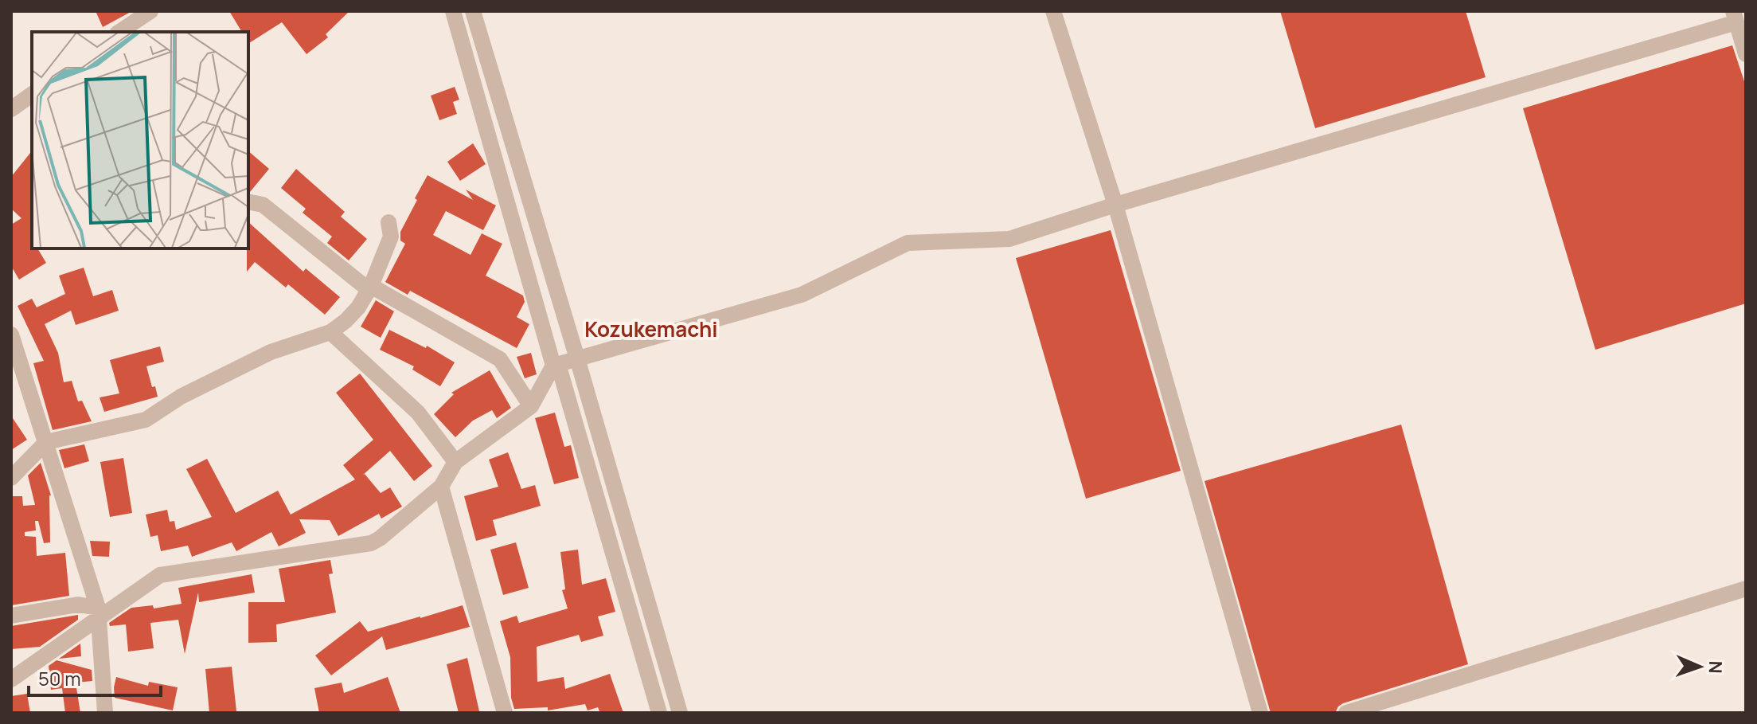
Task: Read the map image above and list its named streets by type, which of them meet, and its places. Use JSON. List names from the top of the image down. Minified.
{"districts":["Kozukemachi"],"scale_bar":"50 m","north":"right"}
